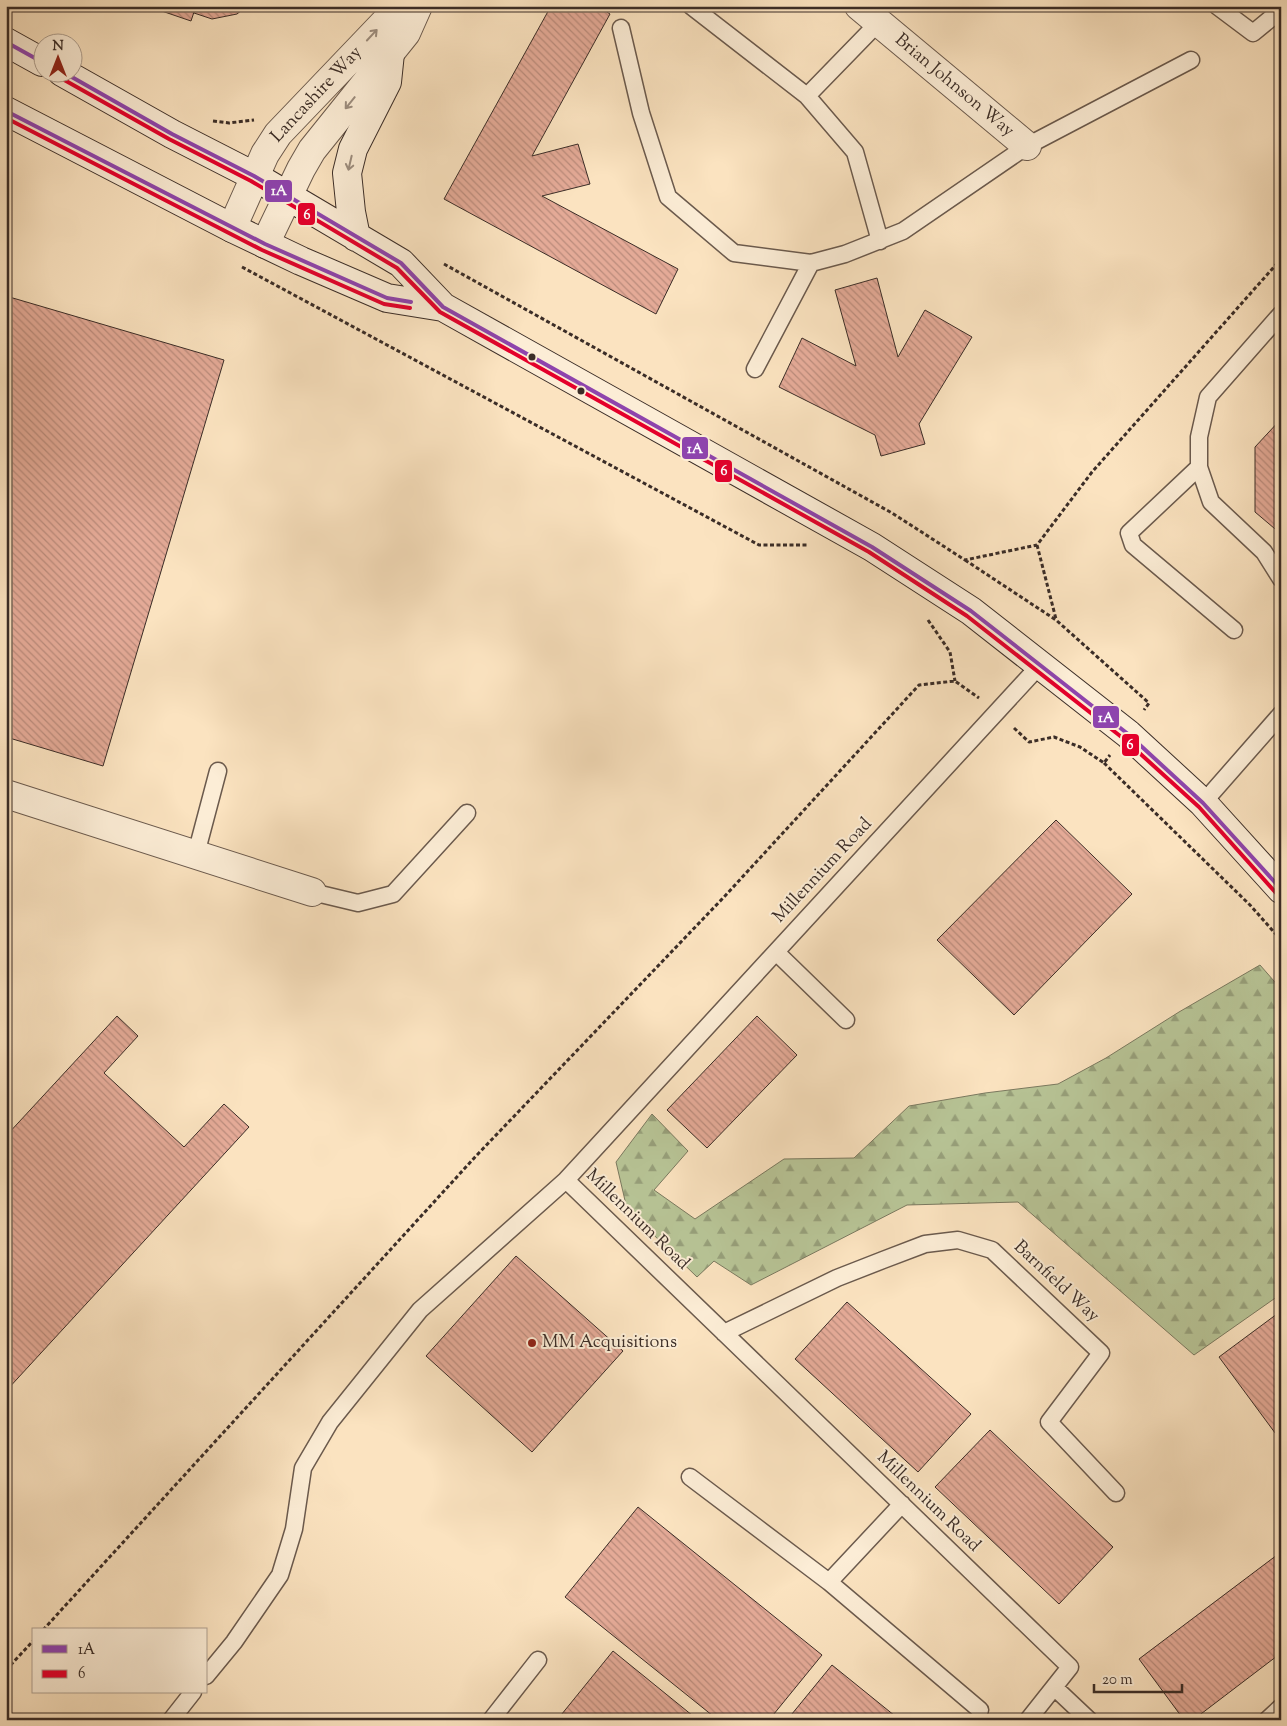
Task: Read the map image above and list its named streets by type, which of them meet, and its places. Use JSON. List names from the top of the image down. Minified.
{"streets":{"main road":["Brian Johnson Way","Lancashire Way"],"lane":["Millennium Road","Barnfield Way"]},"crossings":[["Millennium Road","Barnfield Way"]],"places":["MM Acquisitions"],"lines":["transit line 1A","transit line 6"],"legend":["1A","6"],"scale_bar":"20 m","north":"top"}
